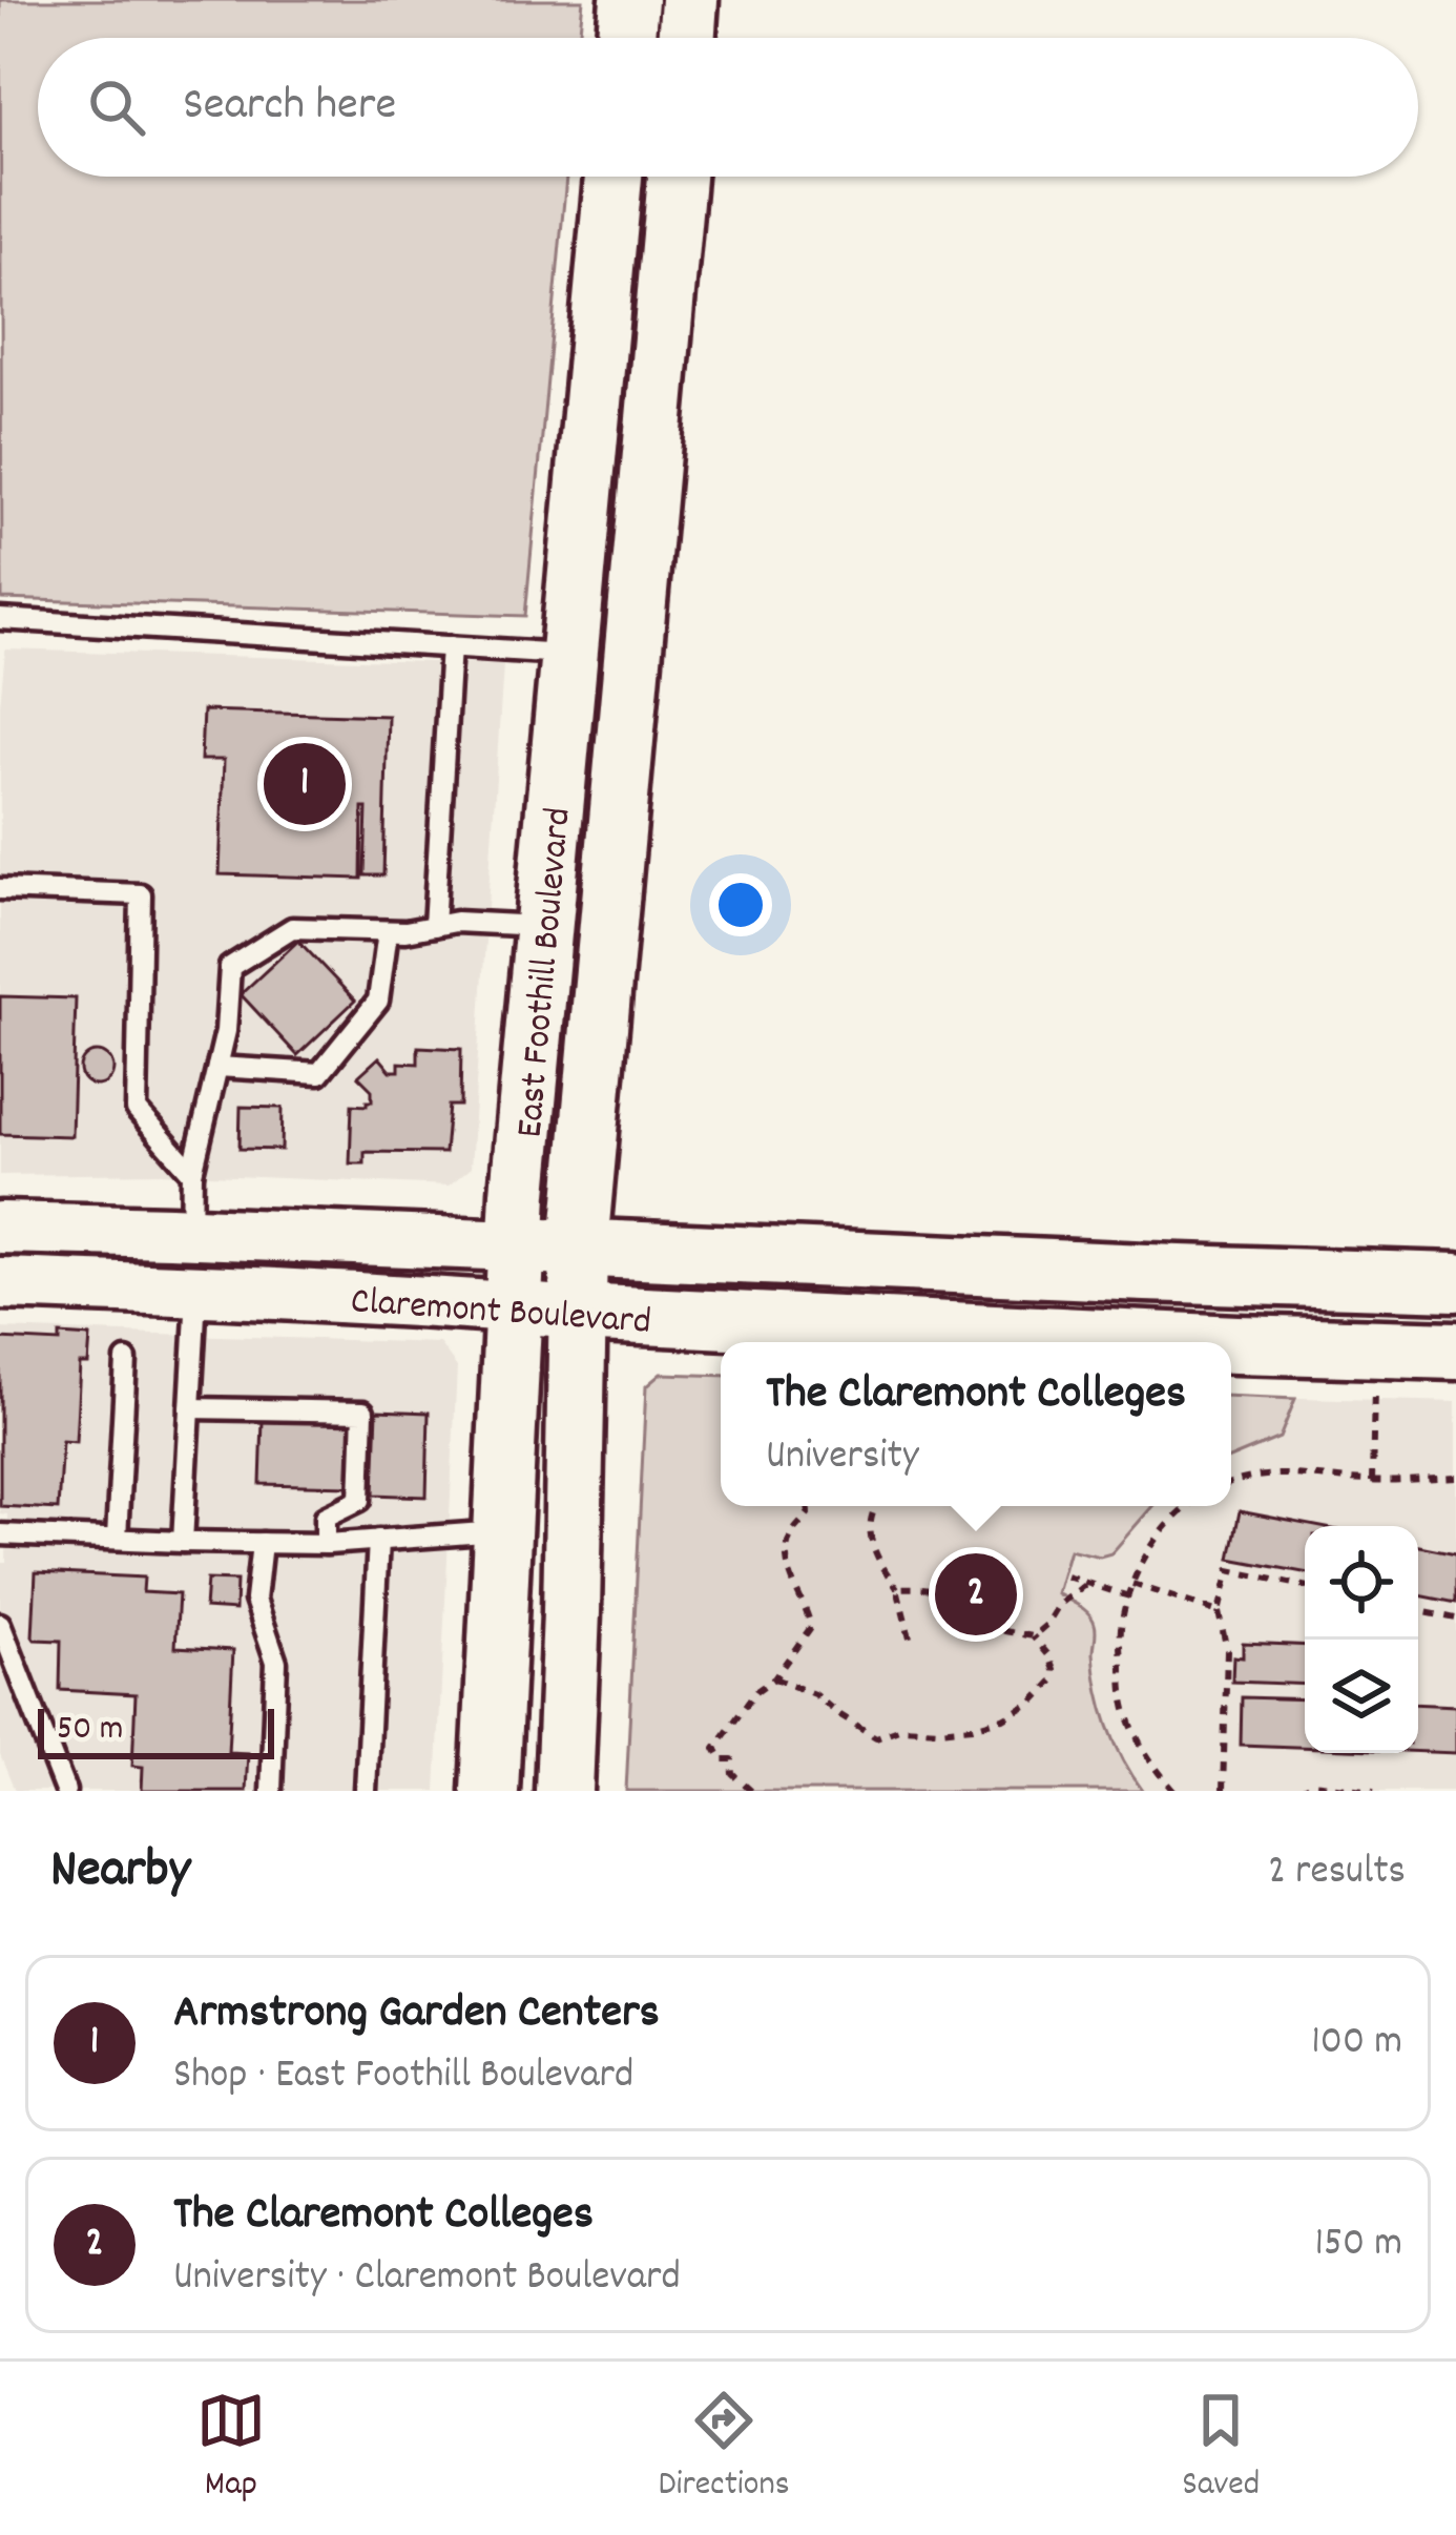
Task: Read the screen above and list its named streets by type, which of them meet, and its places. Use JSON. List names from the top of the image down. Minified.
{"streets":{"main road":["East Foothill Boulevard","Claremont Boulevard"]},"crossings":[["East Foothill Boulevard","Claremont Boulevard"]],"scale_bar":"50 m","page":{"search":"Search here","pins":["1","2"],"popup":["The Claremont Colleges","University"],"scale":"50 m","heading":["Nearby","2 results"],"list":[{"mark":"1","name":"Armstrong Garden Centers","note":"Shop · East Foothill Boulevard","value":"100 m"},{"mark":"2","name":"The Claremont Colleges","note":"University · Claremont Boulevard","value":"150 m"}],"nav":["Map","Directions","Saved"]}}
